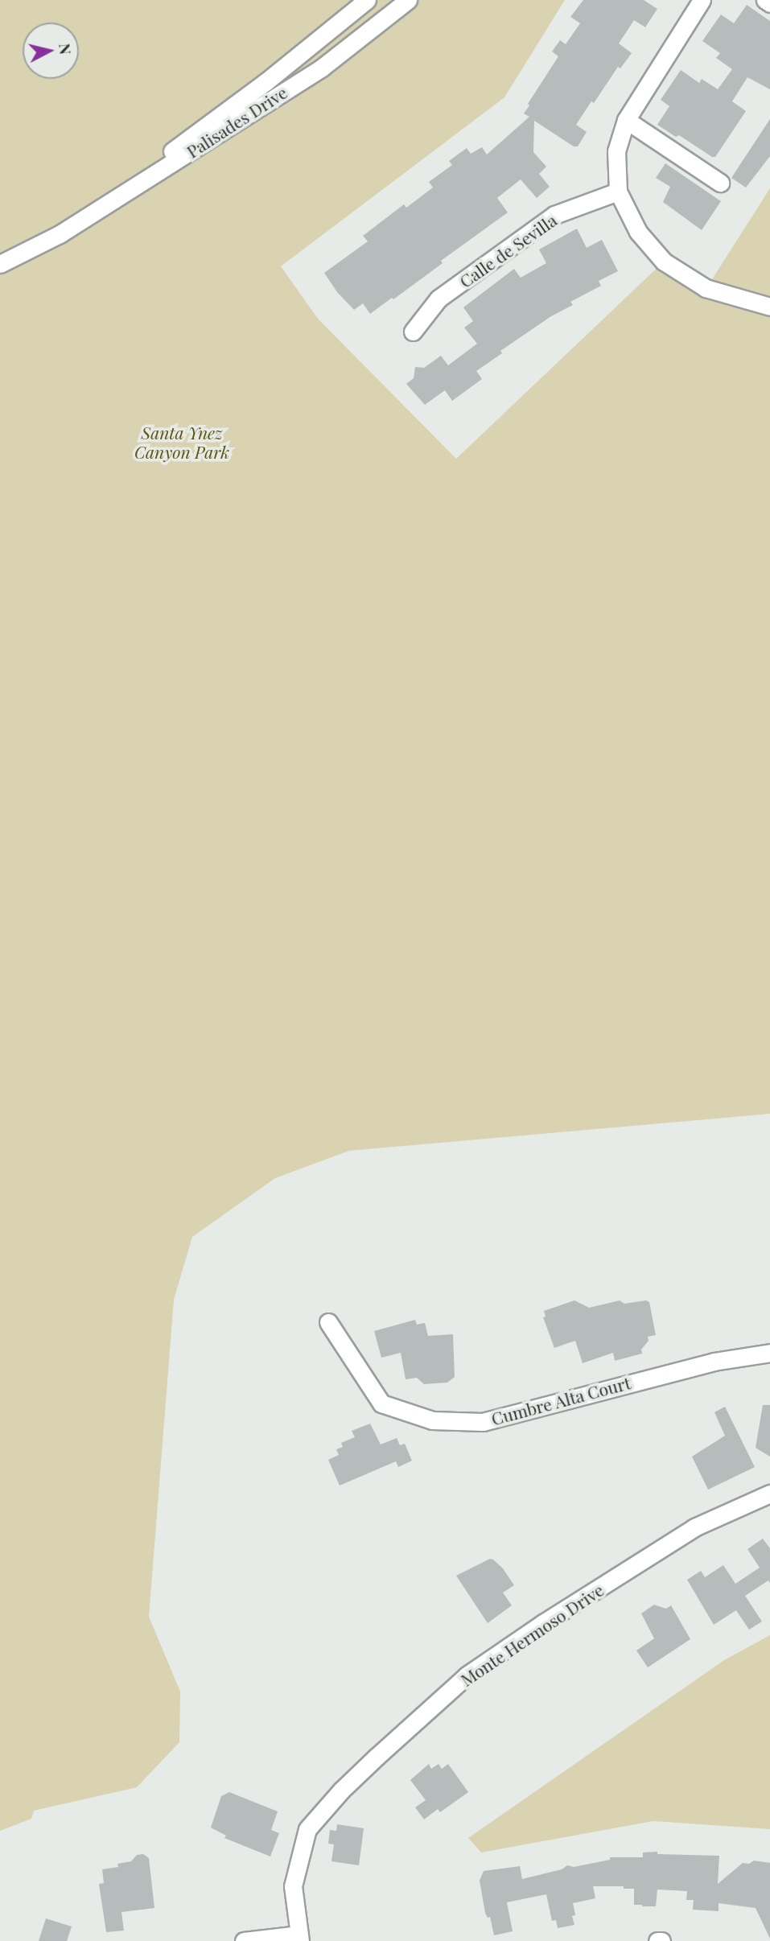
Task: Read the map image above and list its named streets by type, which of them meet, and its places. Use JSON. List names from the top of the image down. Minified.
{"streets":{"street":["Palisades Drive","Calle de Sevilla","Cumbre Alta Court","Monte Hermoso Drive"]},"parks":["Santa Ynez Canyon Park"],"north":"right"}
